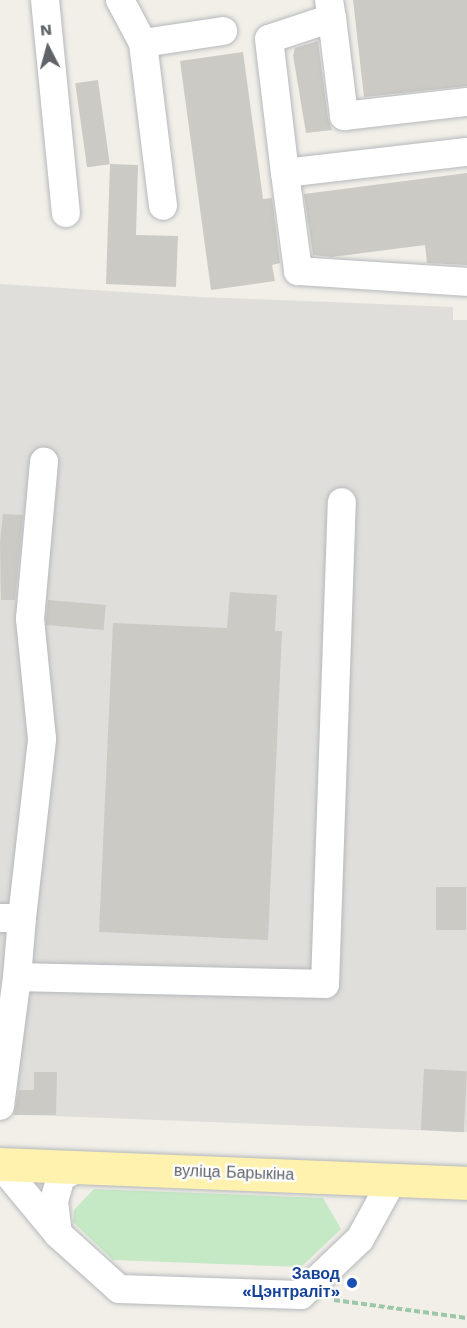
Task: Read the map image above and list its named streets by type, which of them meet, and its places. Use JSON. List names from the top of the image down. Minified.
{"streets":{"main road":["вуліца Барыкіна"]},"places":["Завод «Цэнтраліт»"],"north":"top"}
